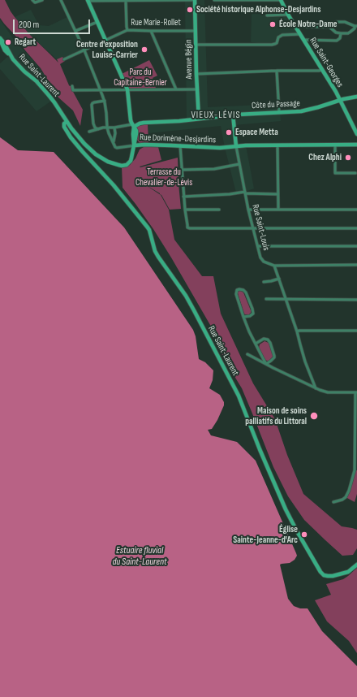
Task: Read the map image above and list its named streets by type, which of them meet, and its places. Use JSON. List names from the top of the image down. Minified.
{"streets":{"street":["Rue Marie-Rollet","Avenue Bégin","Rue Saint-Georges","Rue Saint-Laurent","Côte du Passage","Rue Dorimène-Desjardins","Rue Saint-Louis"]},"crossings":[["Rue Marie-Rollet","Avenue Bégin"],["Avenue Bégin","Côte du Passage"],["Rue Saint-Georges","Côte du Passage"],["Côte du Passage","Rue Saint-Louis"],["Rue Dorimène-Desjardins","Rue Saint-Louis"]],"districts":["VIEUX-LÉVIS"],"water":["Estuaire fluvial du Saint-Laurent"],"parks":["Parc du Capitaine-Bernier","Terrasse du Chevalier-de-Lévis"],"places":["Société historique Alphonse-Desjardins","École Notre-Dame","Regart","Centre d'exposition Louise-Carrier","Espace Metta","Chez Alphi","Maison de soins palliatifs du Littoral","Église Sainte-Jeanne-d'Arc"],"scale_bar":"200 m"}
